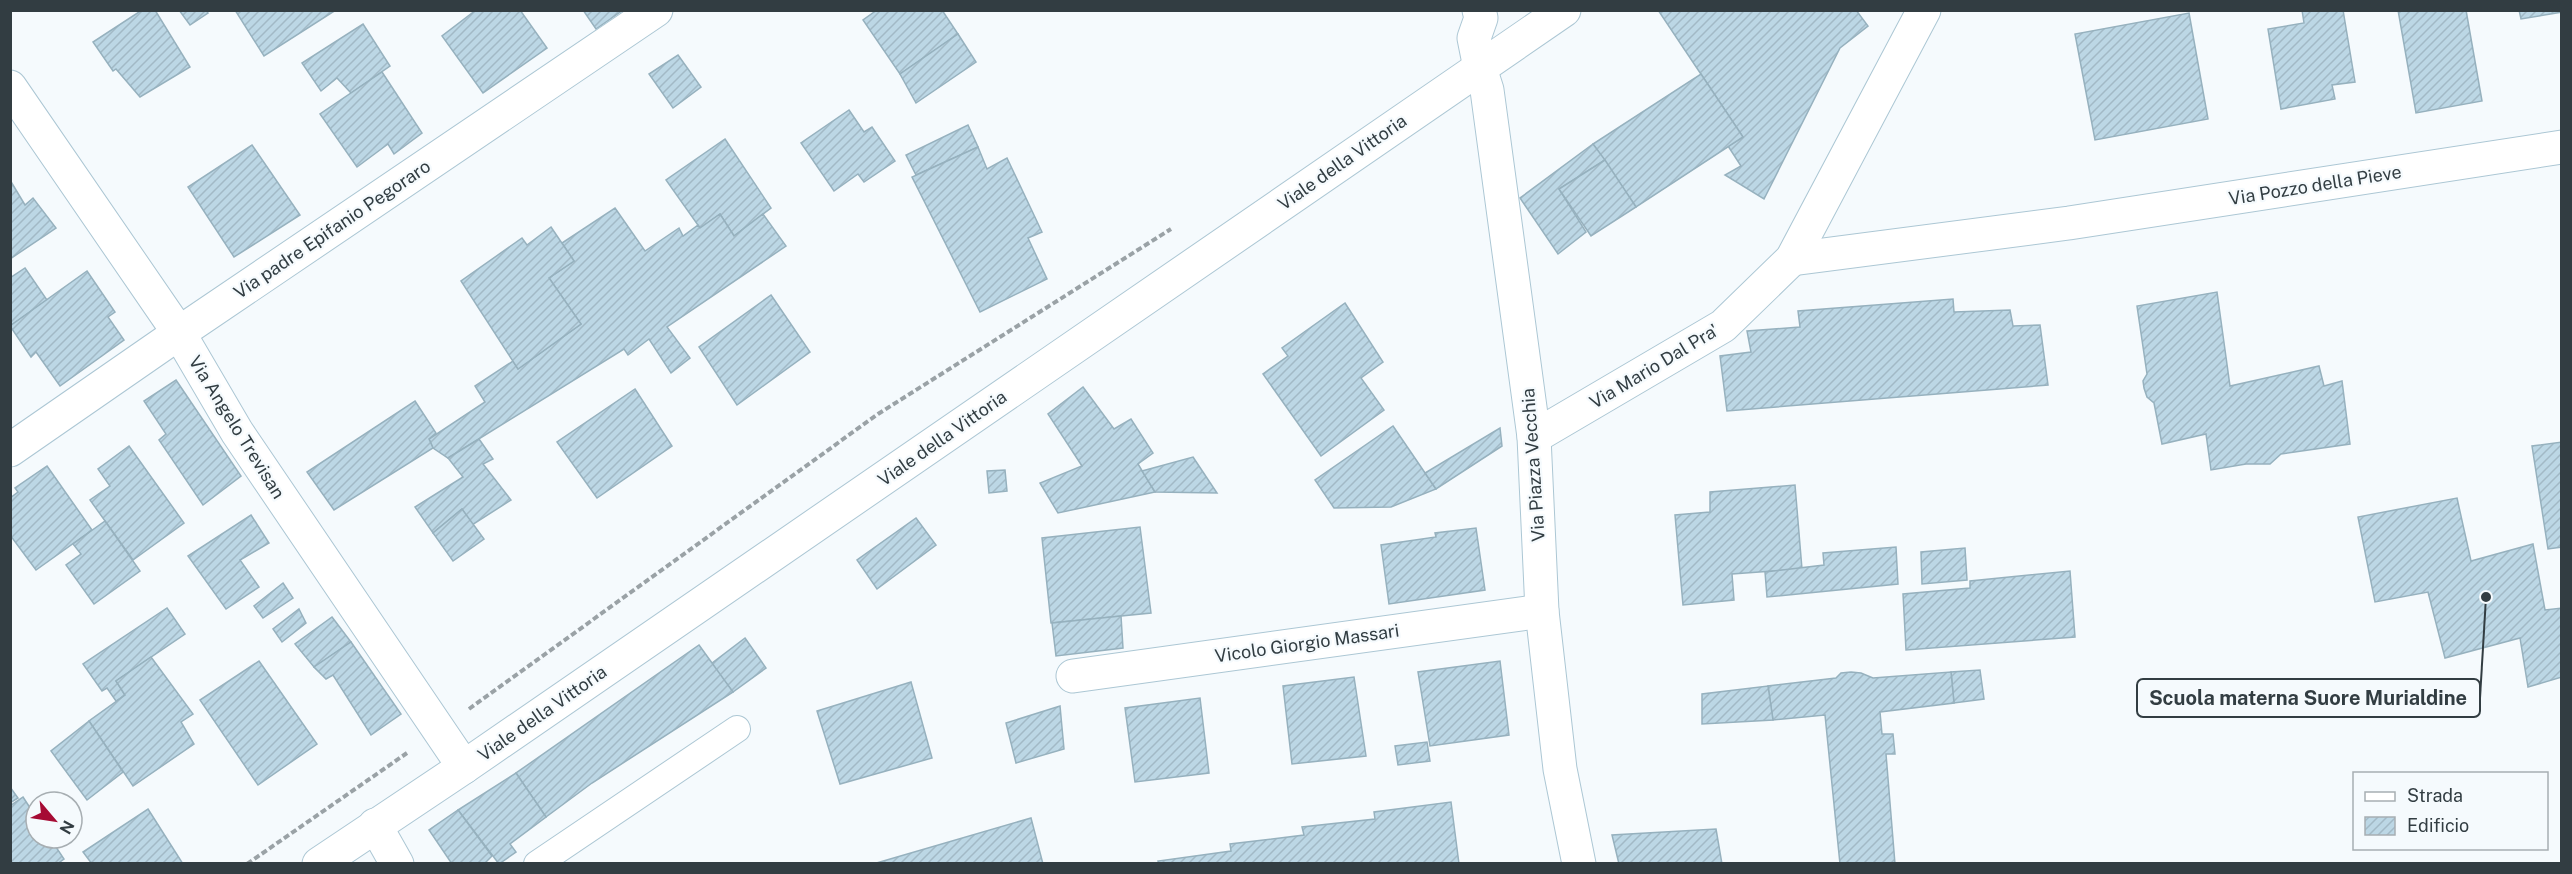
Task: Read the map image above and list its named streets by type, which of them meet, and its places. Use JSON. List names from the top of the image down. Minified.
{"streets":{"street":["Viale della Vittoria","Via Pozzo della Pieve","Via padre Epifanio Pegoraro","Via Mario Dal Pra'","Via Angelo Trevisan","Via Piazza Vecchia","Vicolo Giorgio Massari"]},"crossings":[["Viale della Vittoria","Via Angelo Trevisan"],["Viale della Vittoria","Via Piazza Vecchia"],["Via Pozzo della Pieve","Via Mario Dal Pra'"],["Via padre Epifanio Pegoraro","Via Angelo Trevisan"],["Via Mario Dal Pra'","Via Piazza Vecchia"],["Via Piazza Vecchia","Vicolo Giorgio Massari"]],"places":["Scuola materna Suore Murialdine"],"legend":["Strada","Edificio"],"north":"bottom right"}
